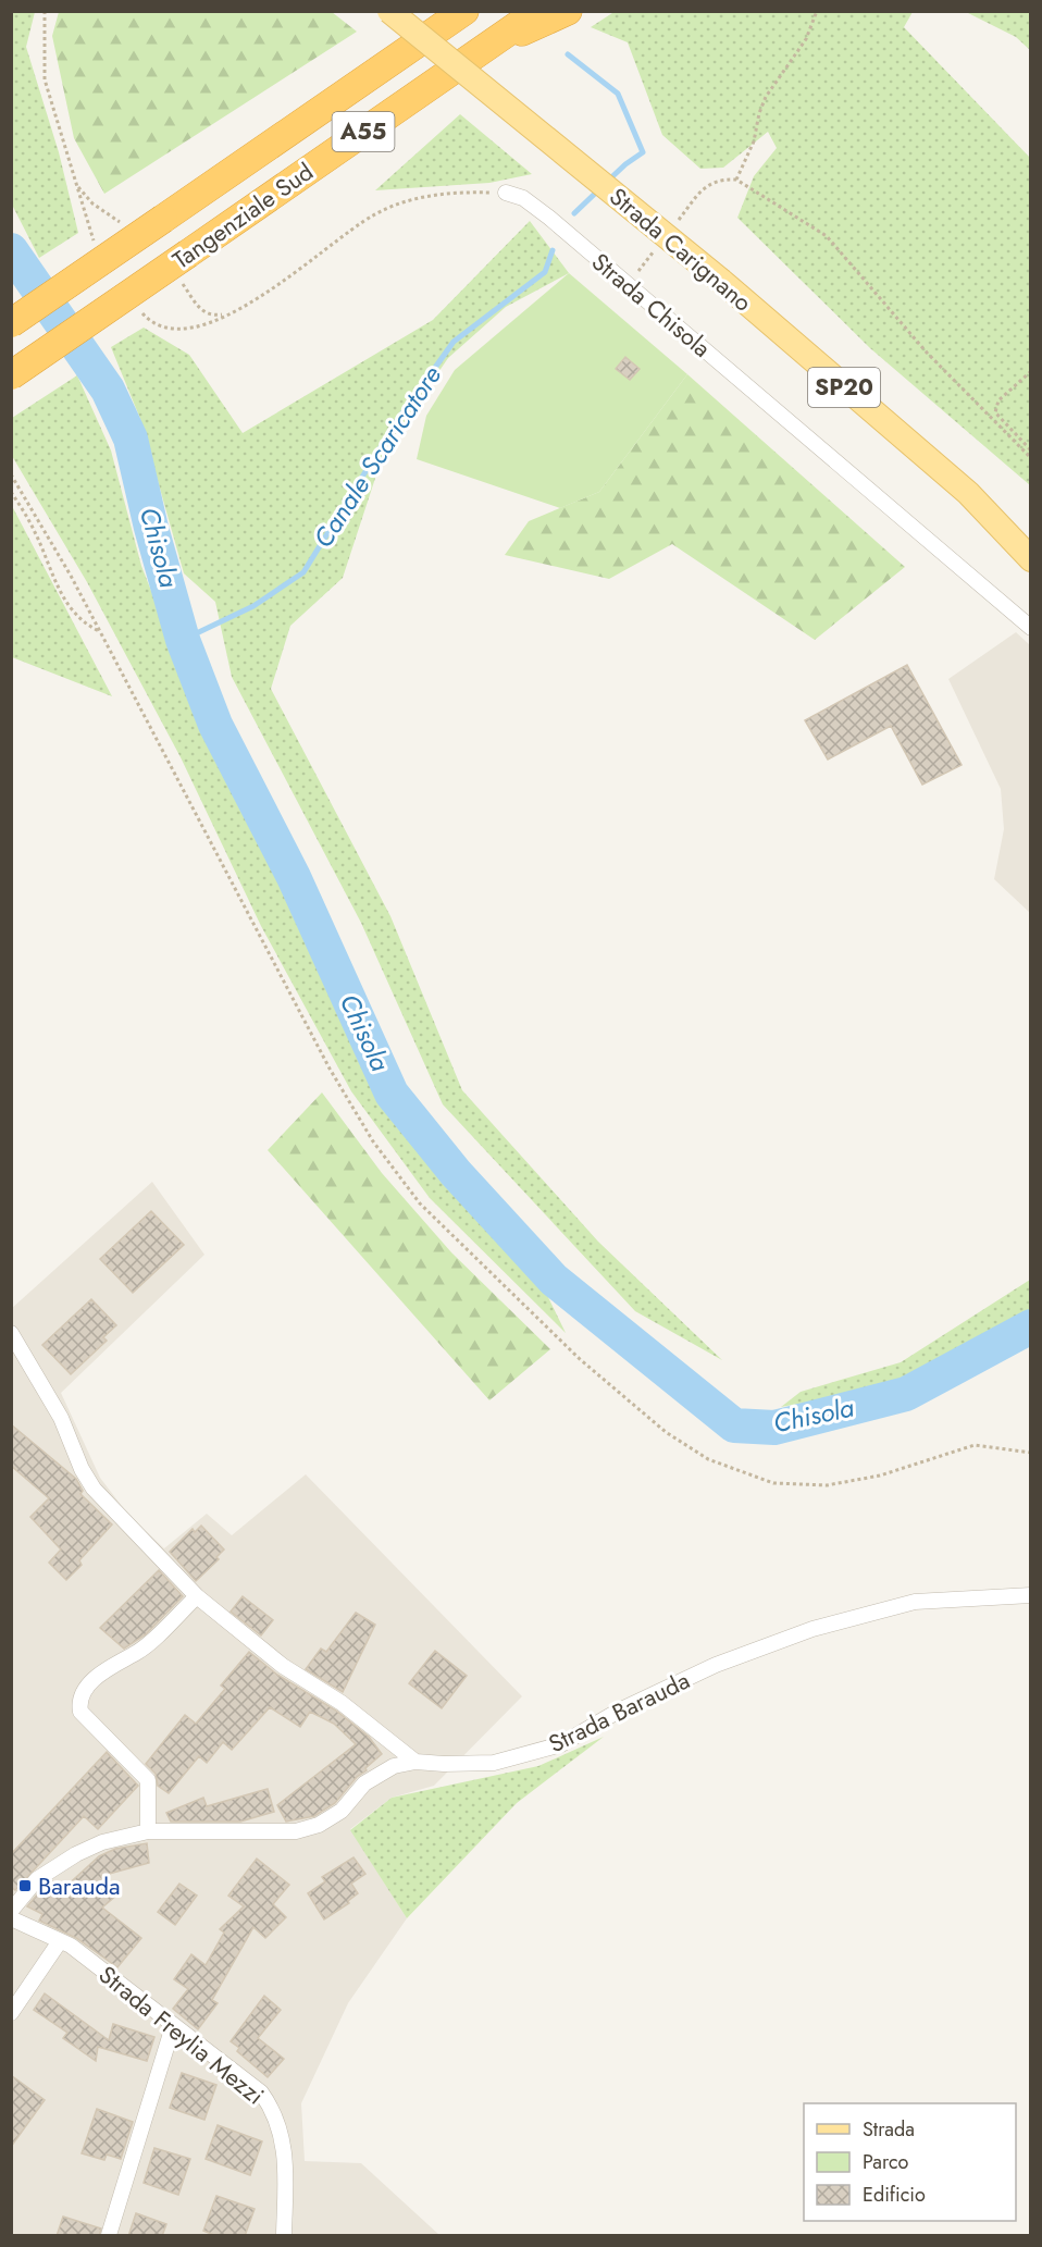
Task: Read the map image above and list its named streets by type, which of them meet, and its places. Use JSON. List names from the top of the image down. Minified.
{"streets":{"highway":["A55","Tangenziale Sud"],"main road":["Strada Carignano","SP20"],"street":["Strada Chisola","Strada Barauda","Strada Freylia Mezzi"]},"crossings":[["Strada Carignano","SP20"]],"water":["Canale Scaricatore","Chisola"],"places":{"transit":["Barauda"]},"legend":["Strada","Parco","Edificio"]}
